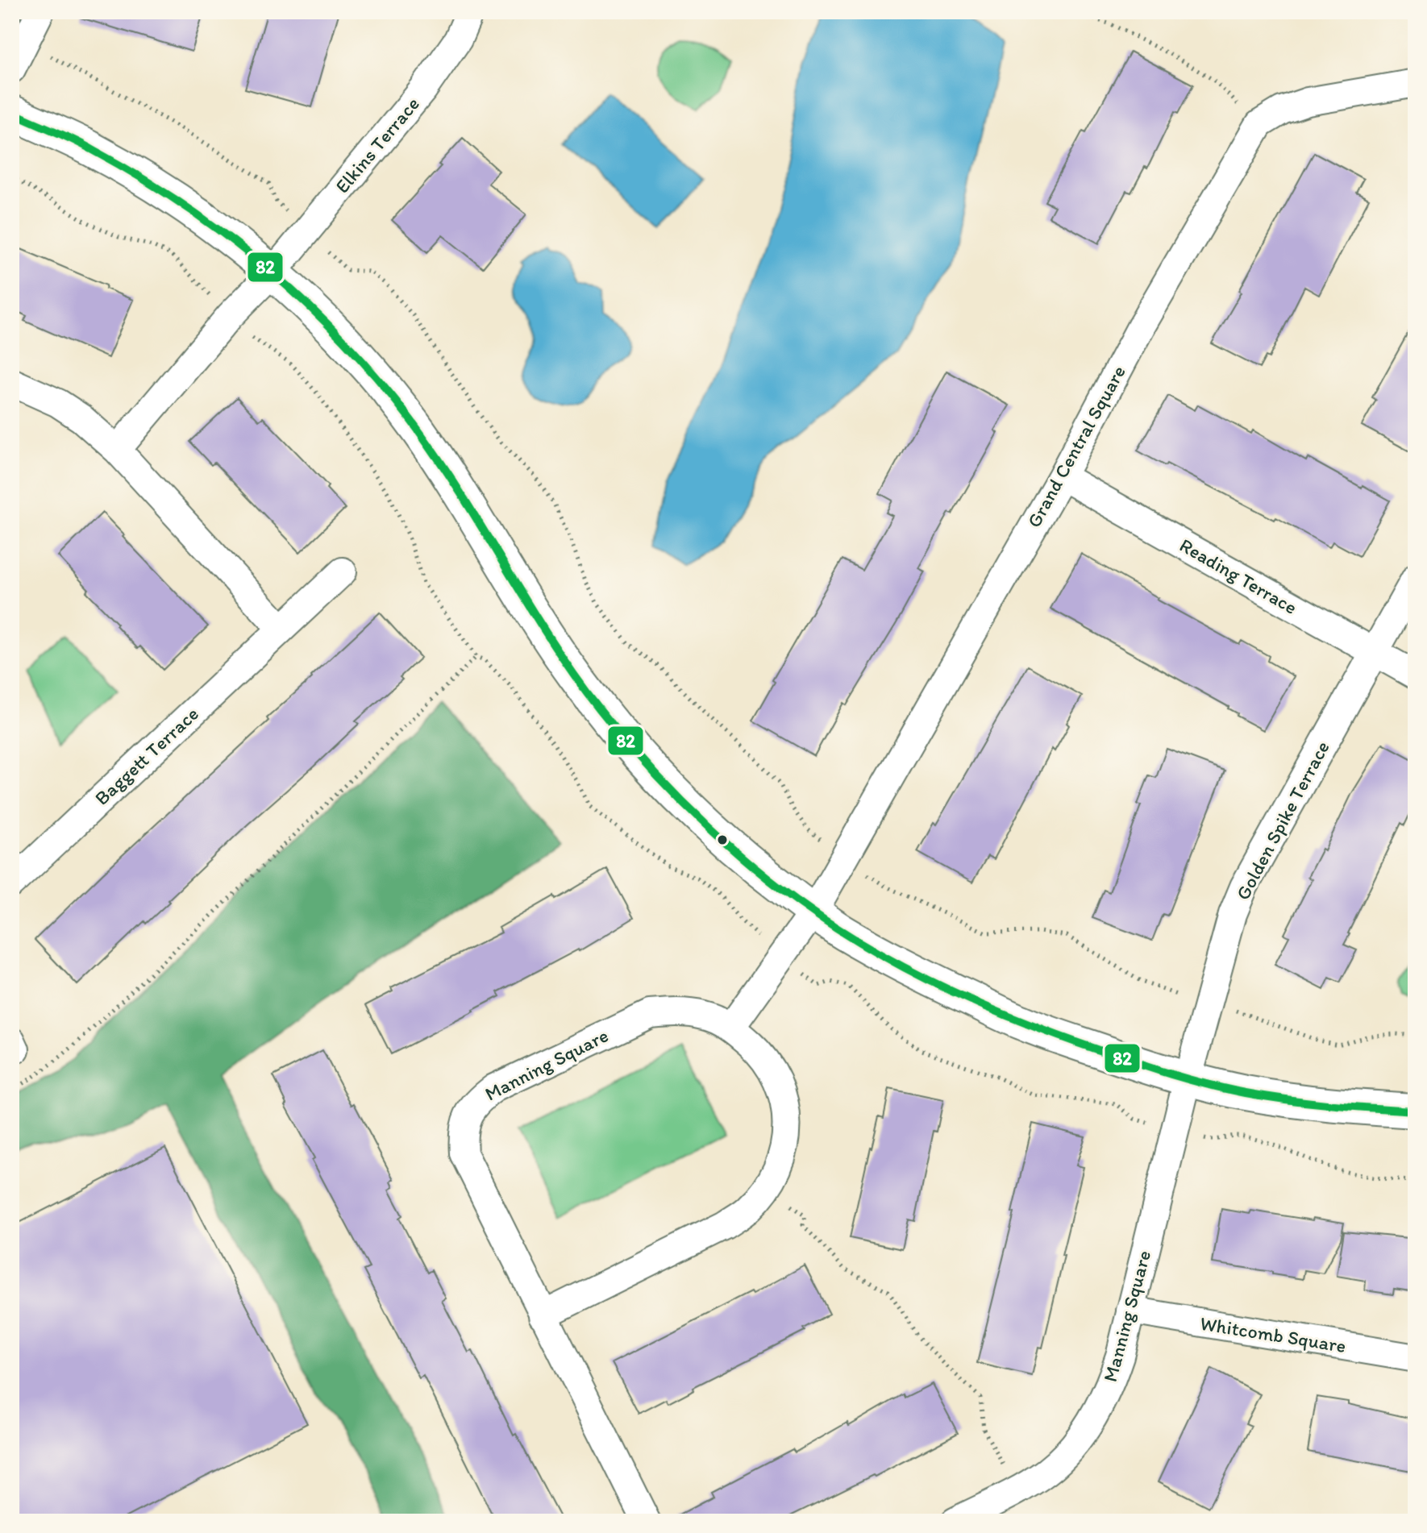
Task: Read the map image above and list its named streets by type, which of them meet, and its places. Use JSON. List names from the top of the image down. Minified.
{"streets":{"street":["Elkins Terrace","Grand Central Square","Reading Terrace","Baggett Terrace","Golden Spike Terrace","Manning Square","Whitcomb Square"]},"crossings":[["Grand Central Square","Reading Terrace"],["Reading Terrace","Golden Spike Terrace"],["Golden Spike Terrace","Manning Square"],["Manning Square","Whitcomb Square"]],"lines":["transit line 82"]}
